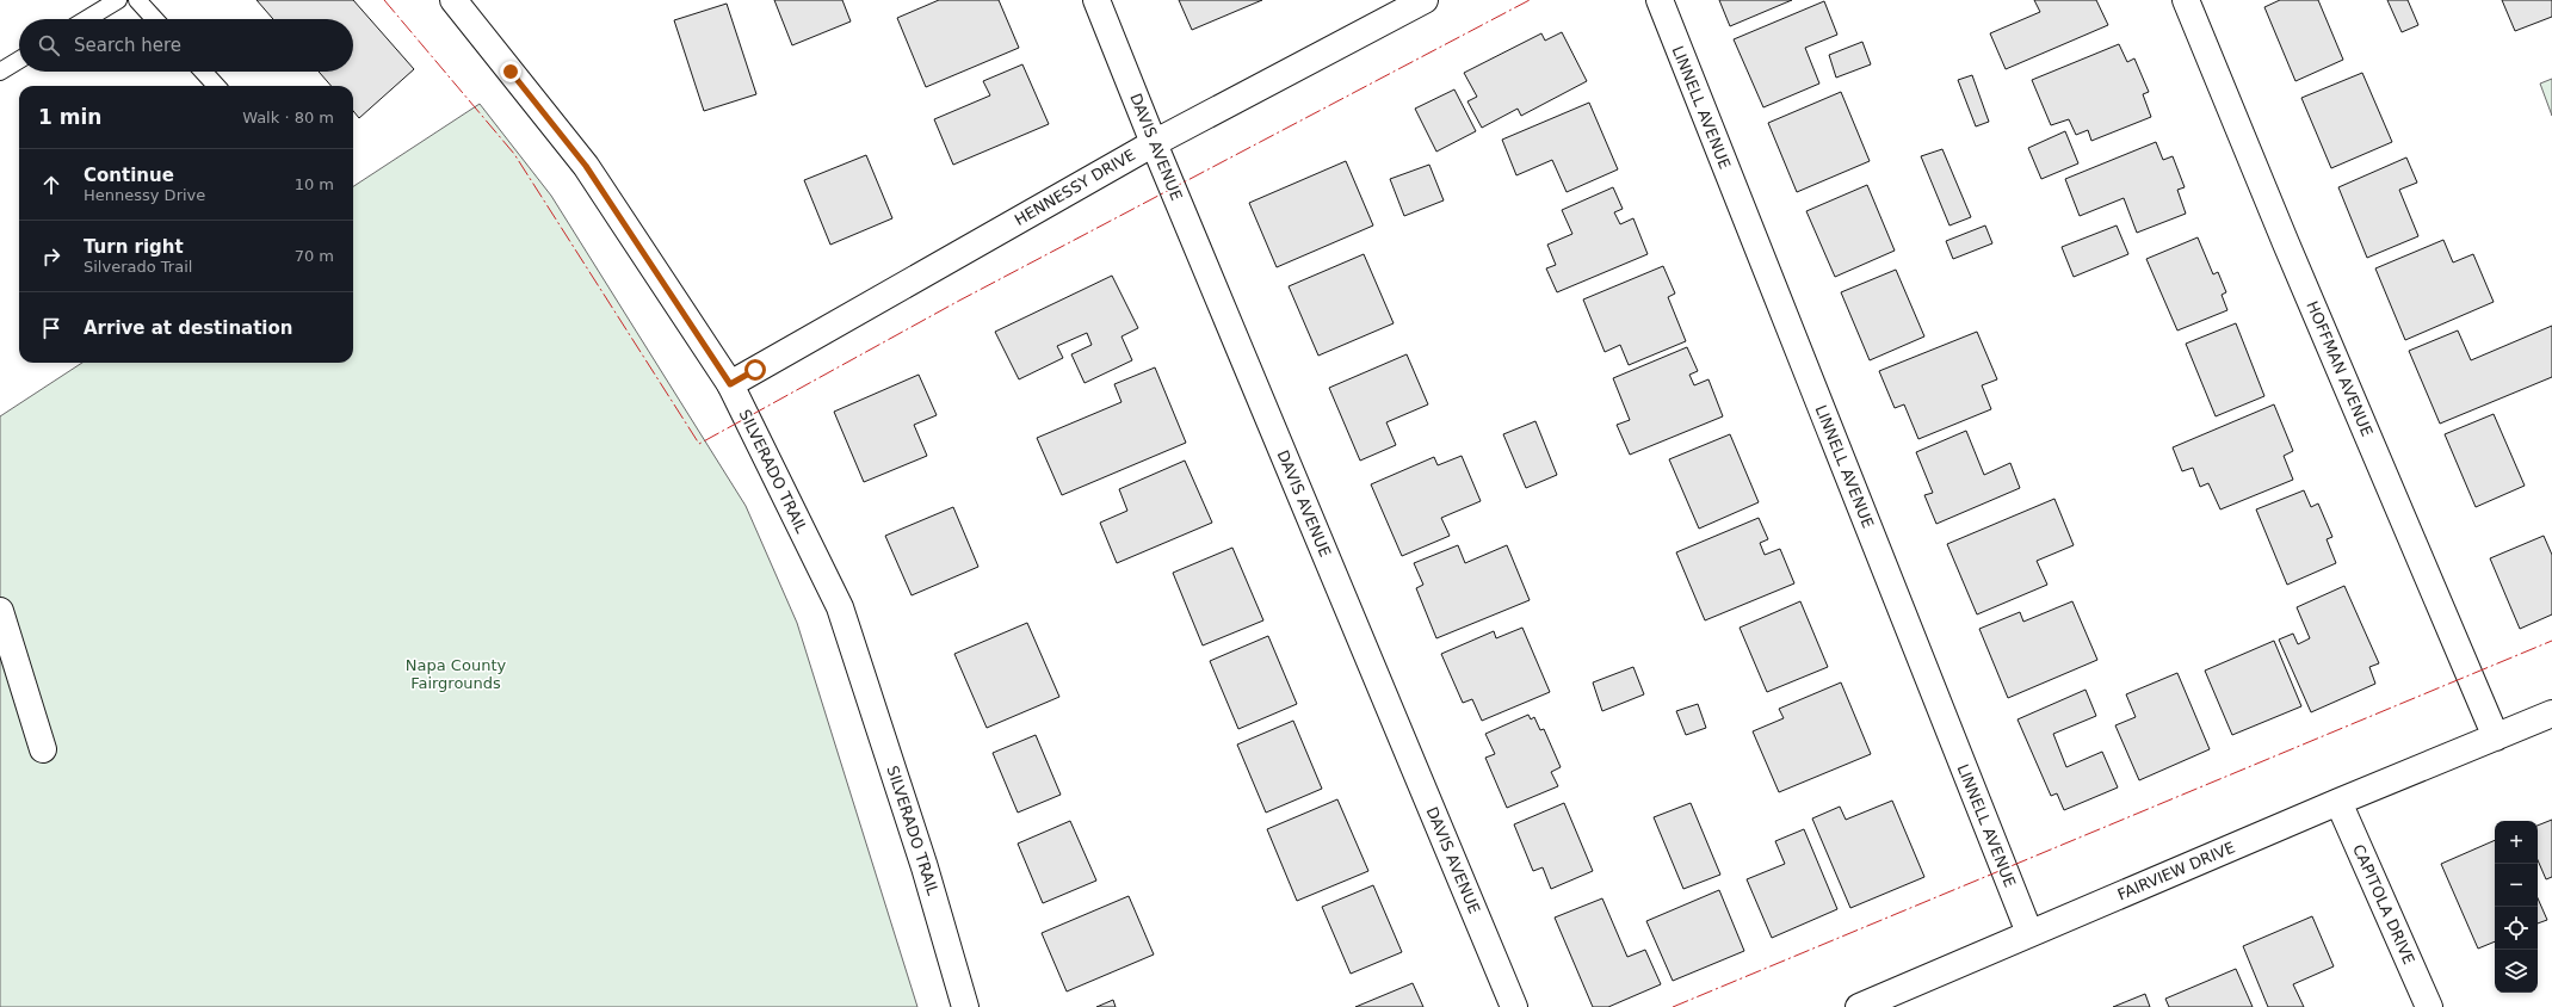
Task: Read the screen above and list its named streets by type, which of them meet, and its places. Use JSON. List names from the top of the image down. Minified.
{"streets":{"street":["LINNELL AVENUE","DAVIS AVENUE","HENNESSY DRIVE","HOFFMAN AVENUE","SILVERADO TRAIL","FAIRVIEW DRIVE","CAPITOLA DRIVE"]},"crossings":[["LINNELL AVENUE","FAIRVIEW DRIVE"],["DAVIS AVENUE","HENNESSY DRIVE"],["HENNESSY DRIVE","SILVERADO TRAIL"],["HOFFMAN AVENUE","FAIRVIEW DRIVE"],["FAIRVIEW DRIVE","CAPITOLA DRIVE"]],"parks":["Napa County Fairgrounds"],"page":{"search":"Search here","heading":["1 min","Walk · 80 m"],"list":[["Continue","Hennessy Drive","10 m"],["Turn right","Silverado Trail","70 m"],"Arrive at destination"],"map_buttons":["+","−"]}}
